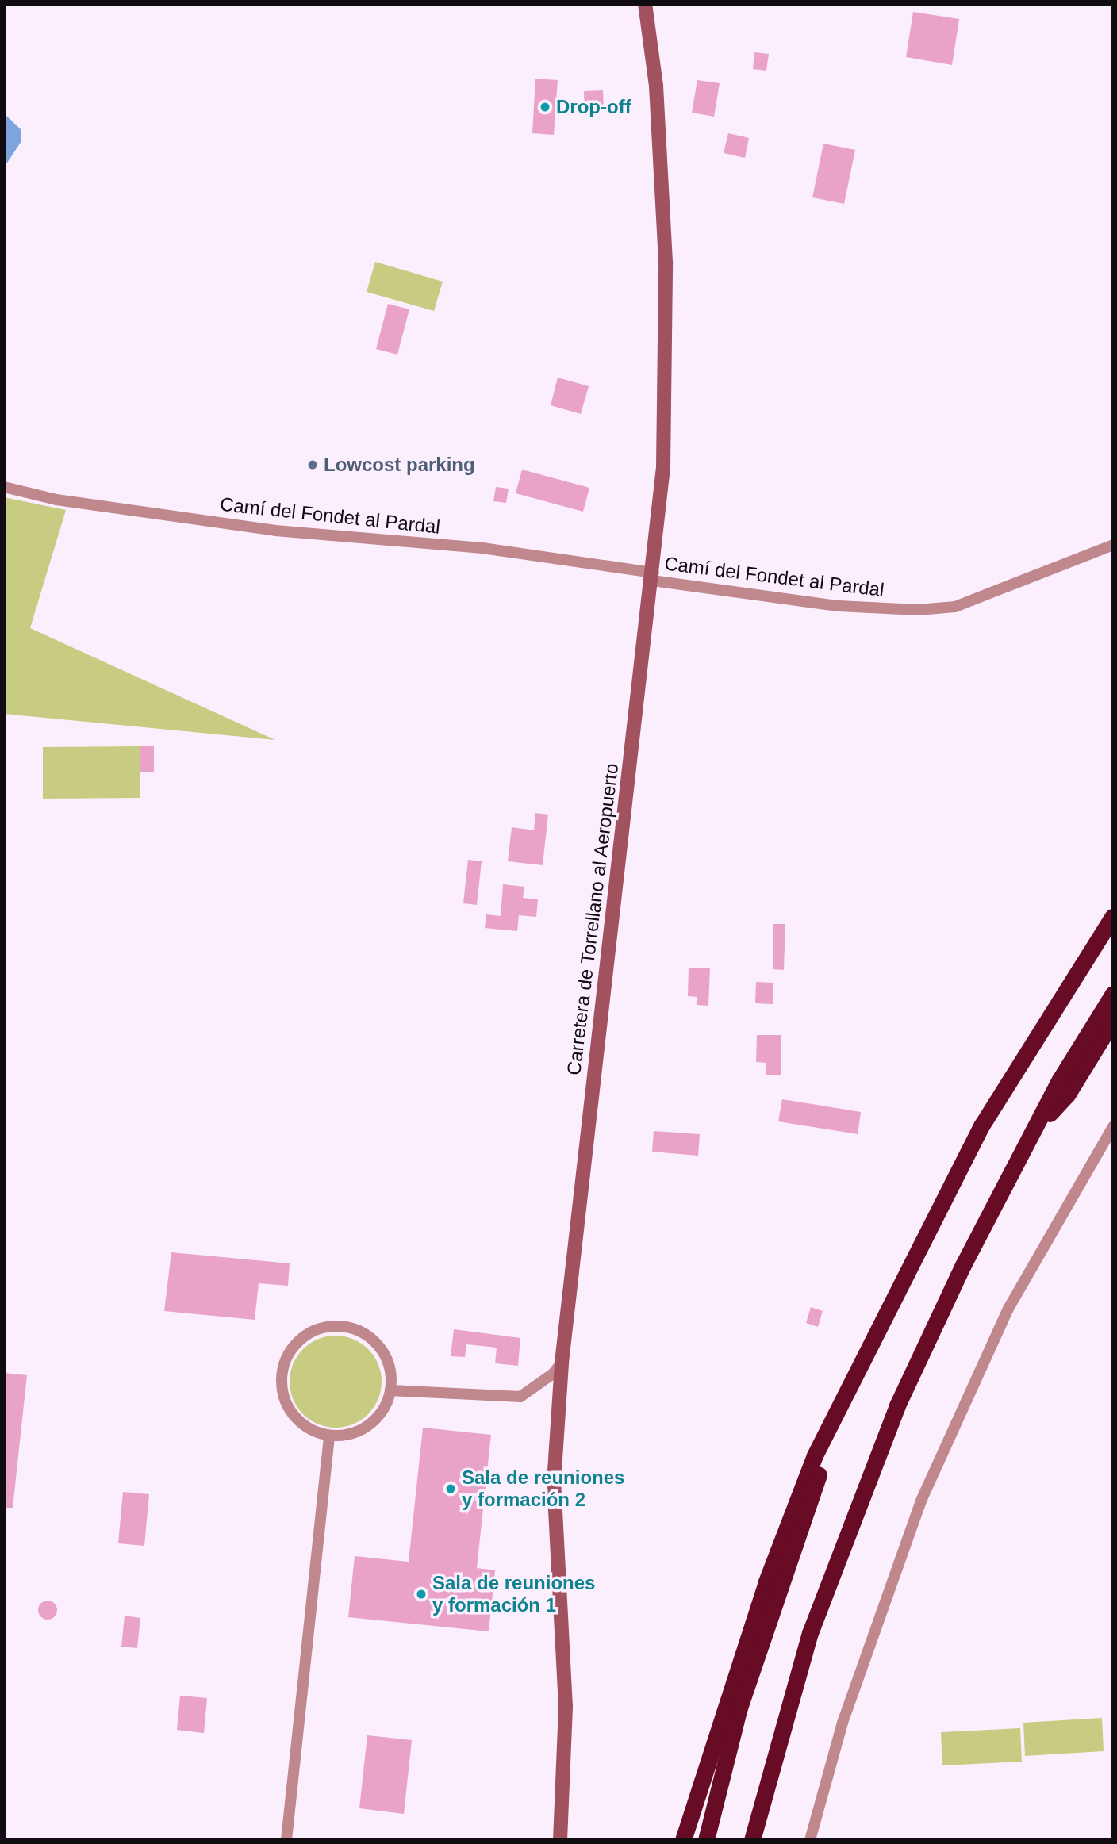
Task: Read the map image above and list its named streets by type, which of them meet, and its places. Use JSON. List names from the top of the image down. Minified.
{"streets":{"street":["Camí del Fondet al Pardal","Carretera de Torrellano al Aeropuerto"]},"crossings":[["Camí del Fondet al Pardal","Carretera de Torrellano al Aeropuerto"]],"places":["Drop-off","Lowcost parking","Sala de reuniones y formación 2","Sala de reuniones y formación 1"]}
